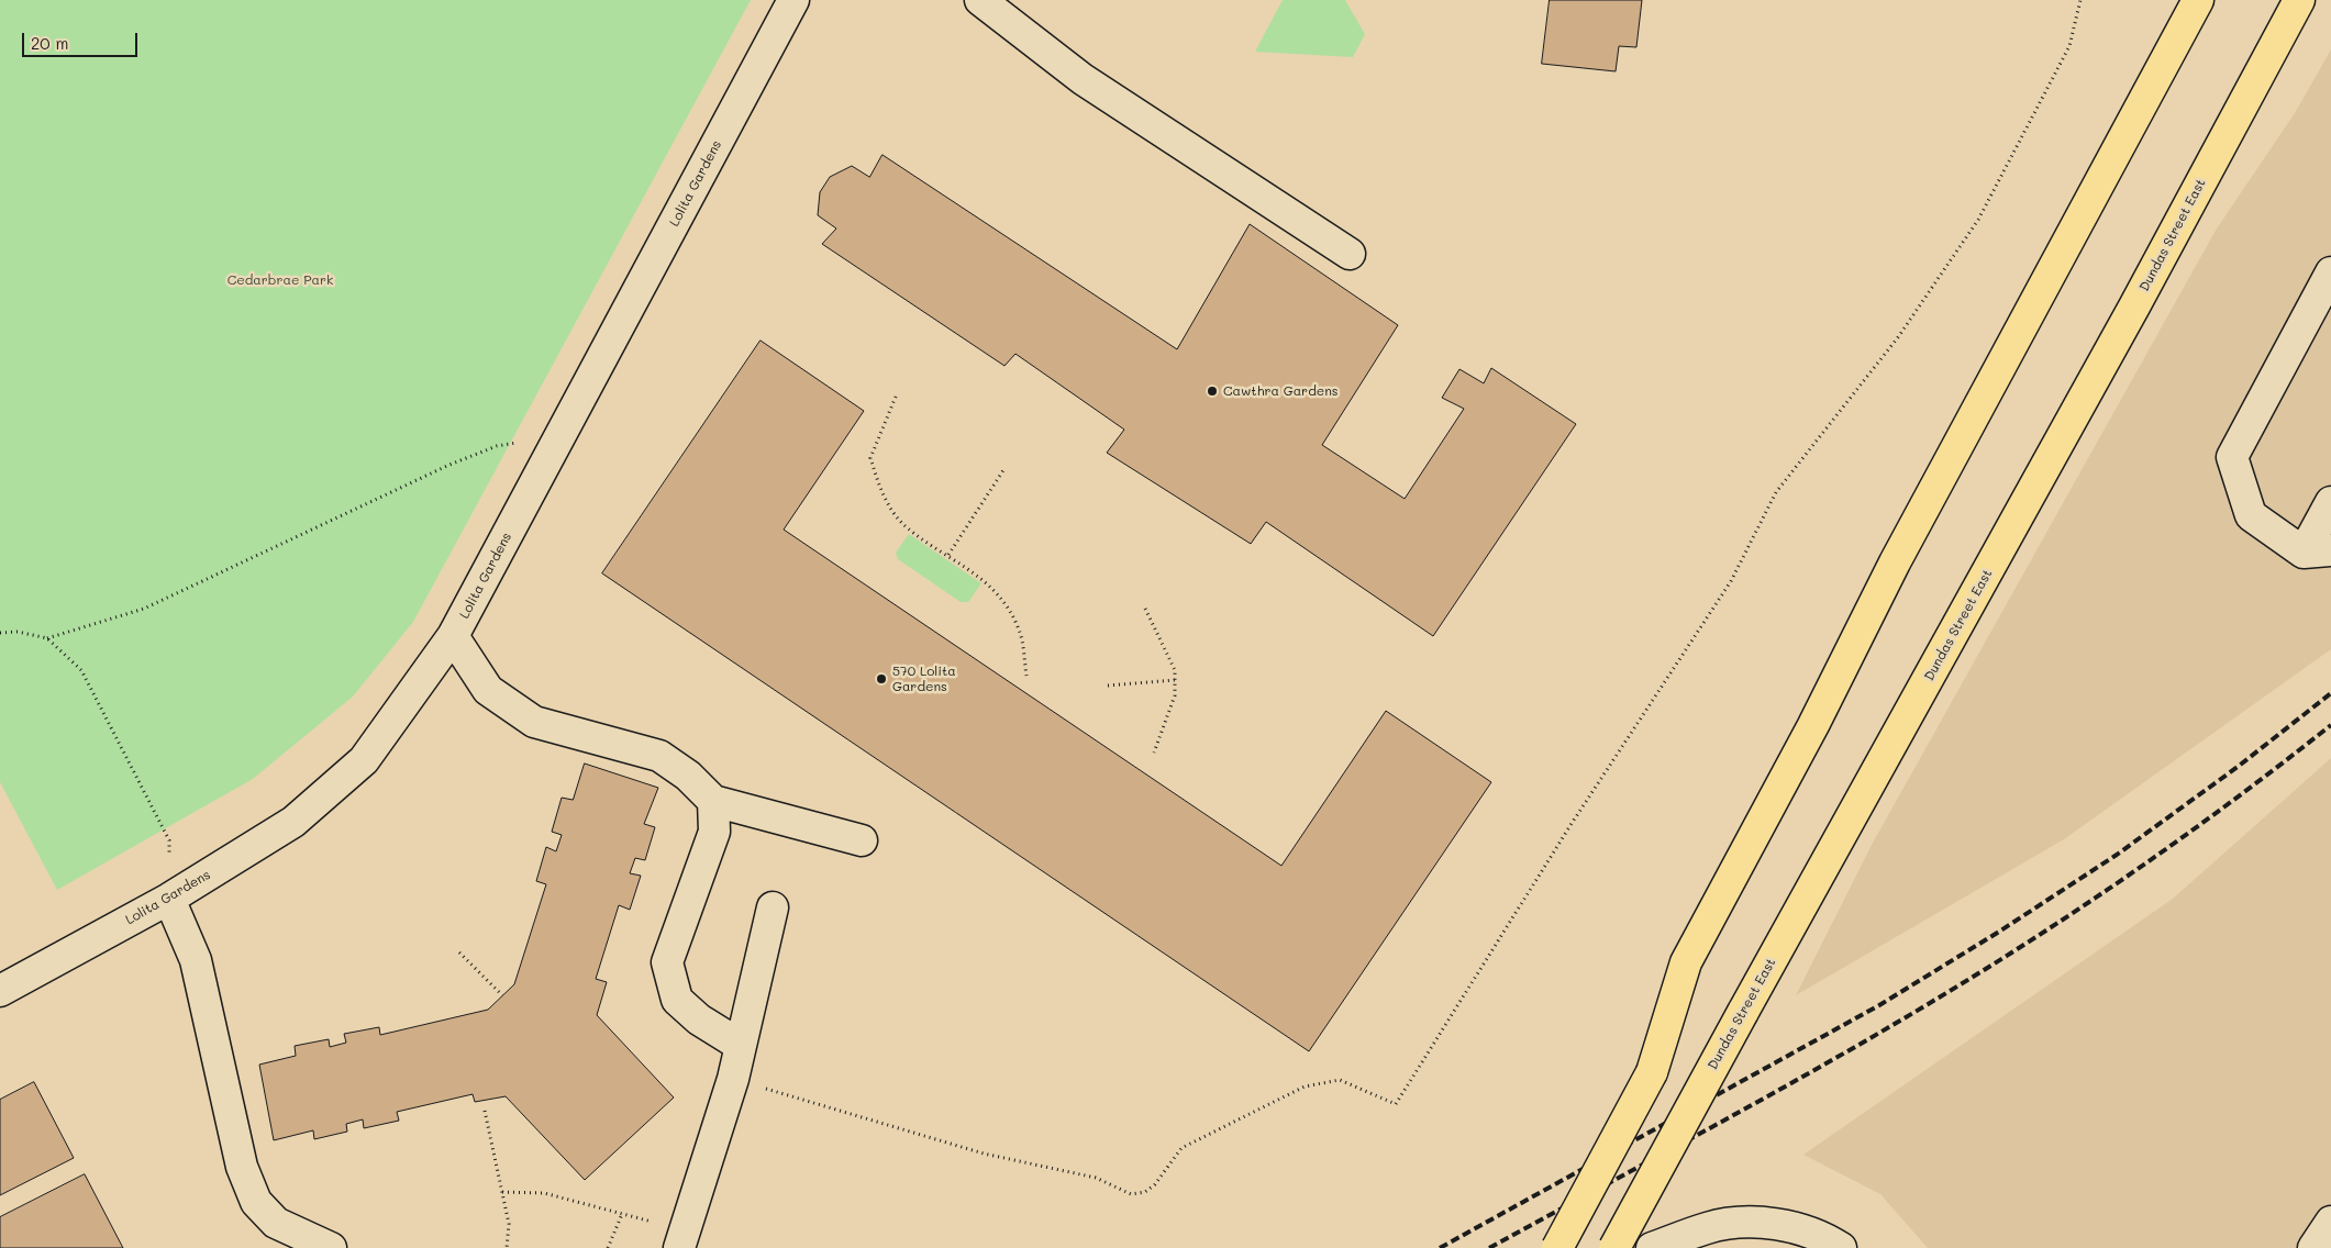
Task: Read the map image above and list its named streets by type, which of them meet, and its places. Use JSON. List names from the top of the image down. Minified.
{"streets":{"main road":["Dundas Street East"],"street":["Lolita Gardens"]},"parks":["Cedarbrae Park"],"places":["Cawthra Gardens","570 Lolita Gardens"],"scale_bar":"20 m"}
